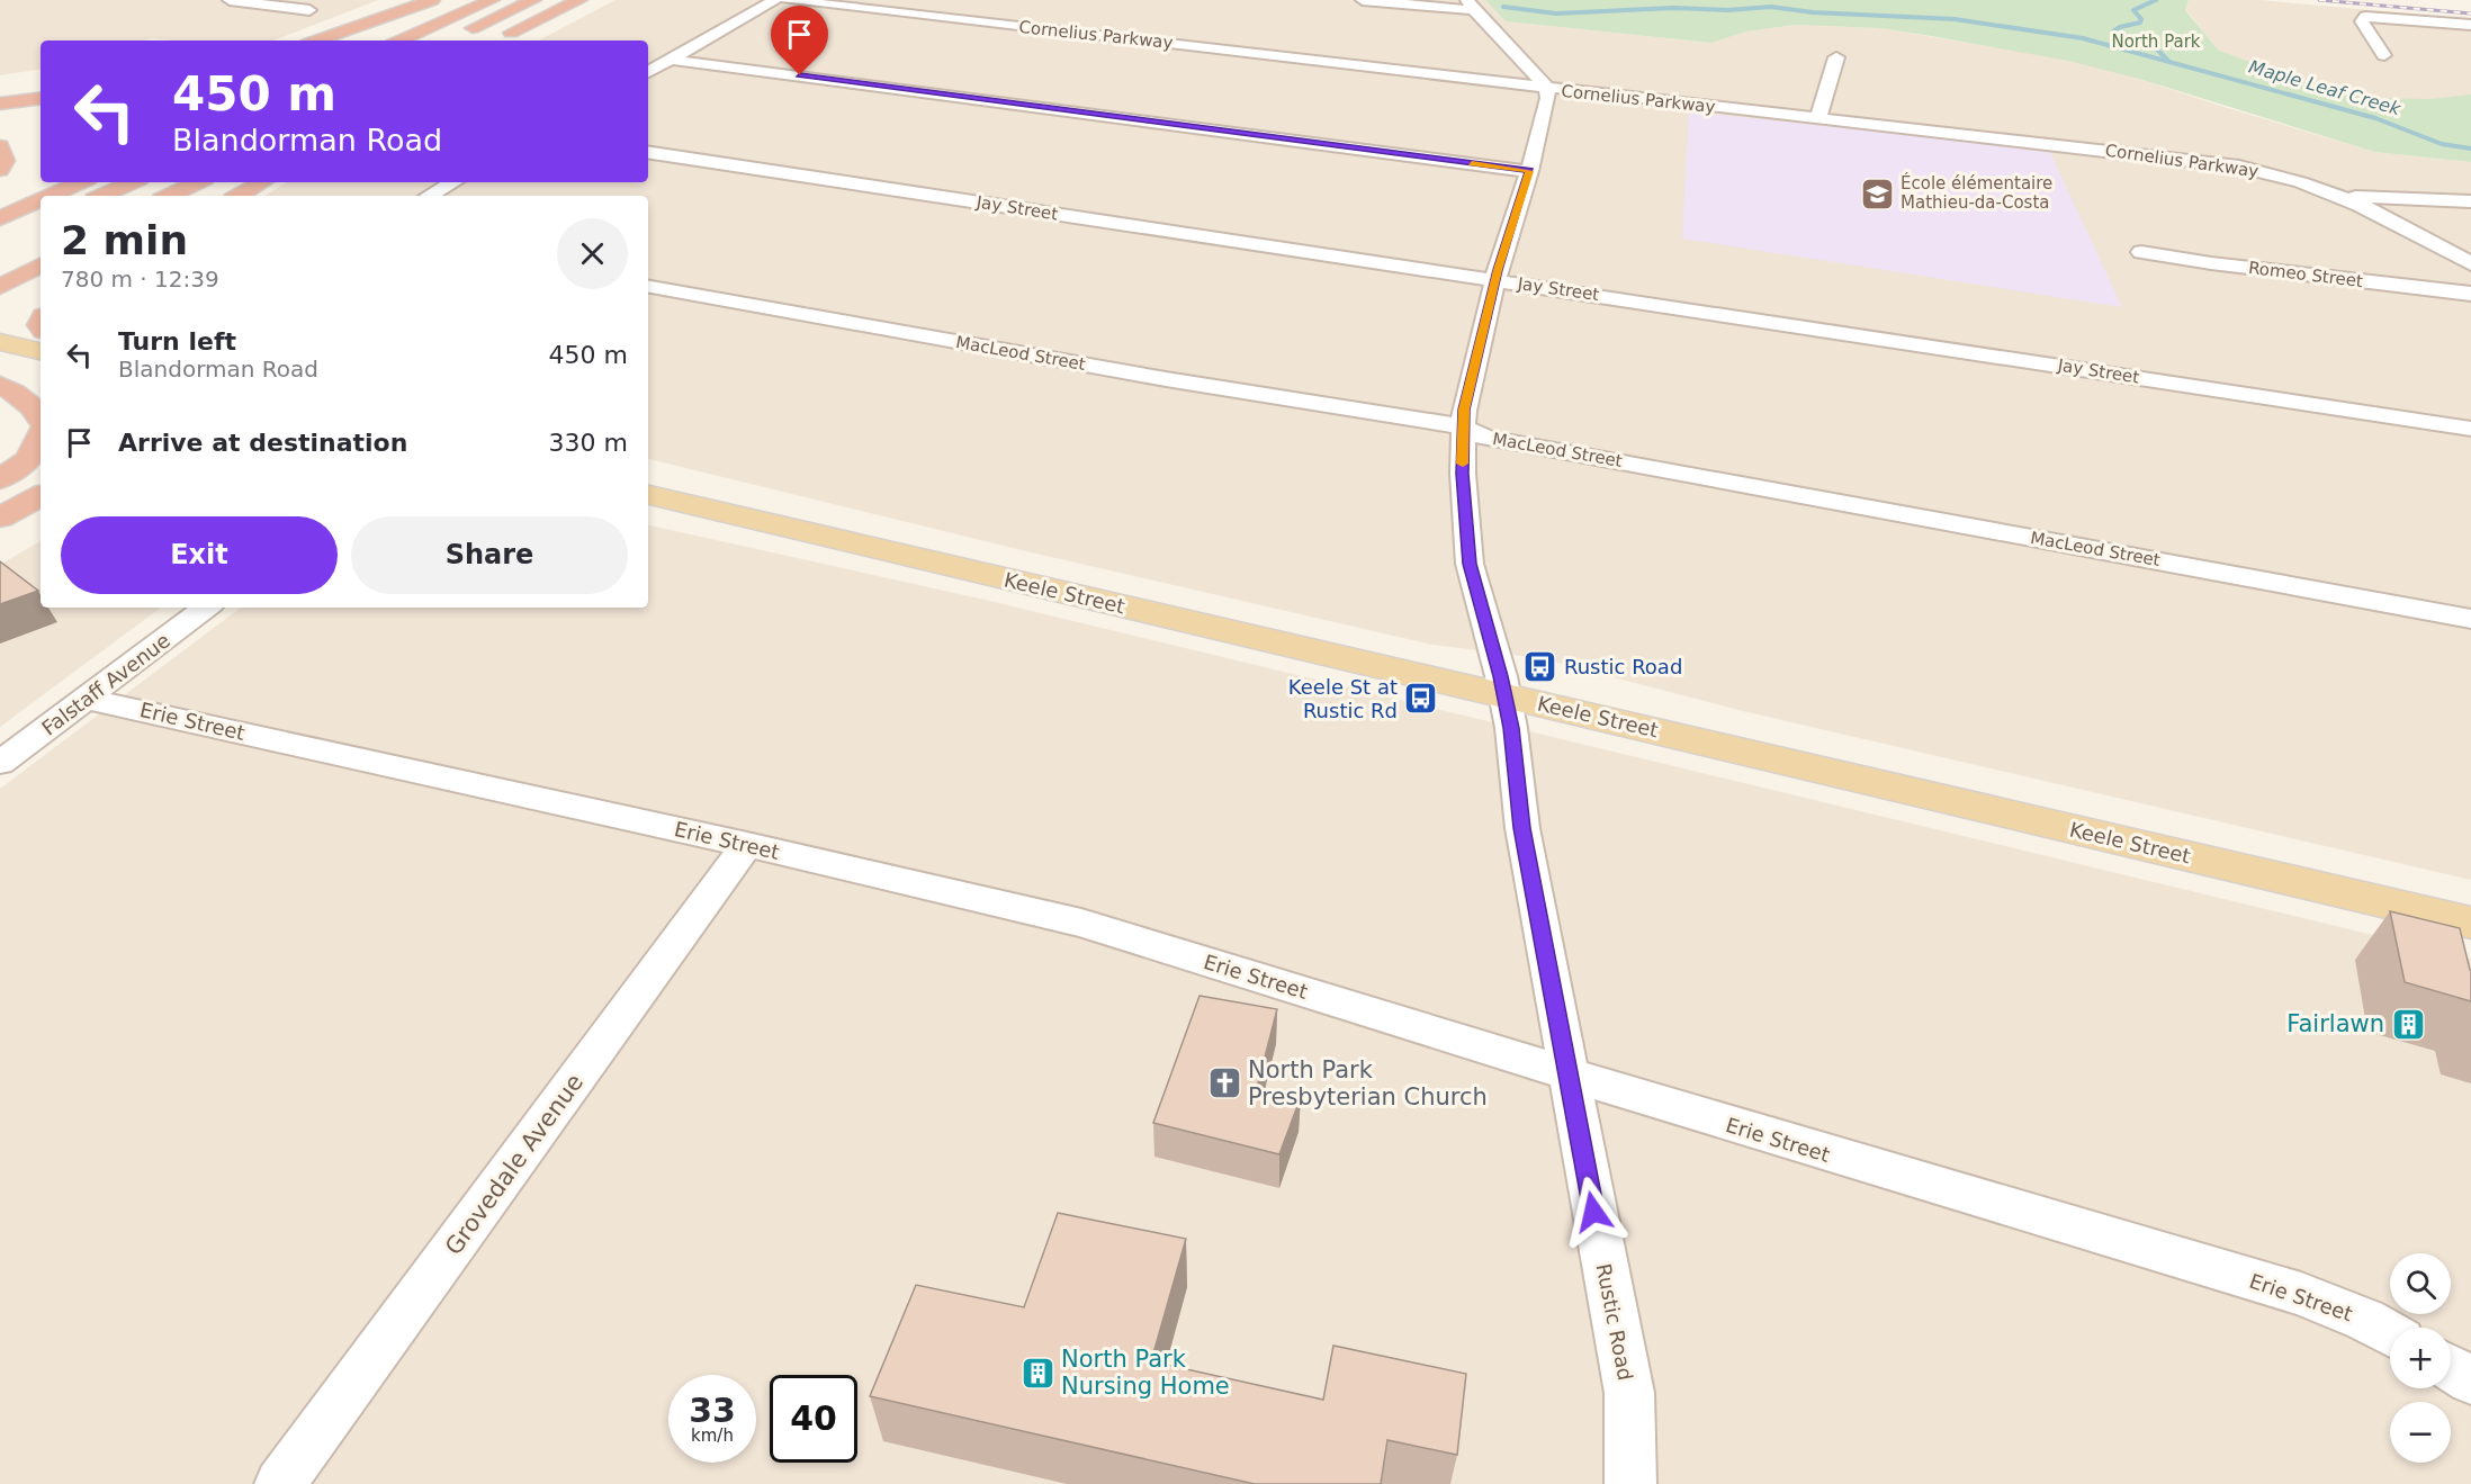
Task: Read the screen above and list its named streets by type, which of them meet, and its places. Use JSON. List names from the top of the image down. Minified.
{"streets":{"main road":["Keele Street"],"street":["Cornelius Parkway","Jay Street","Romeo Street","MacLeod Street","Falstaff Avenue","Erie Street","Grovedale Avenue","Rustic Road"]},"crossings":[["Cornelius Parkway","Rustic Road"],["Jay Street","Rustic Road"],["MacLeod Street","Rustic Road"],["Keele Street","Rustic Road"],["Falstaff Avenue","Erie Street"],["Erie Street","Grovedale Avenue"],["Erie Street","Rustic Road"]],"water":["Maple Leaf Creek"],"parks":["North Park"],"places":{"school or university":["École élémentaire Mathieu-da-Costa"],"bus stop":["Rustic Road","Keele St at Rustic Rd"],"building":["Fairlawn","North Park Nursing Home"],"church":["North Park Presbyterian Church"]},"page":{"turn":["450 m","Blandorman Road"],"heading":["2 min","780 m · 12:39"],"list":[{"name":"Turn left","note":"Blandorman Road","value":"450 m"},{"name":"Arrive at destination","value":"330 m"}],"buttons":["Exit","Share"],"map_buttons":["+","−"],"speed":"33 km/h","limit":"40"}}
